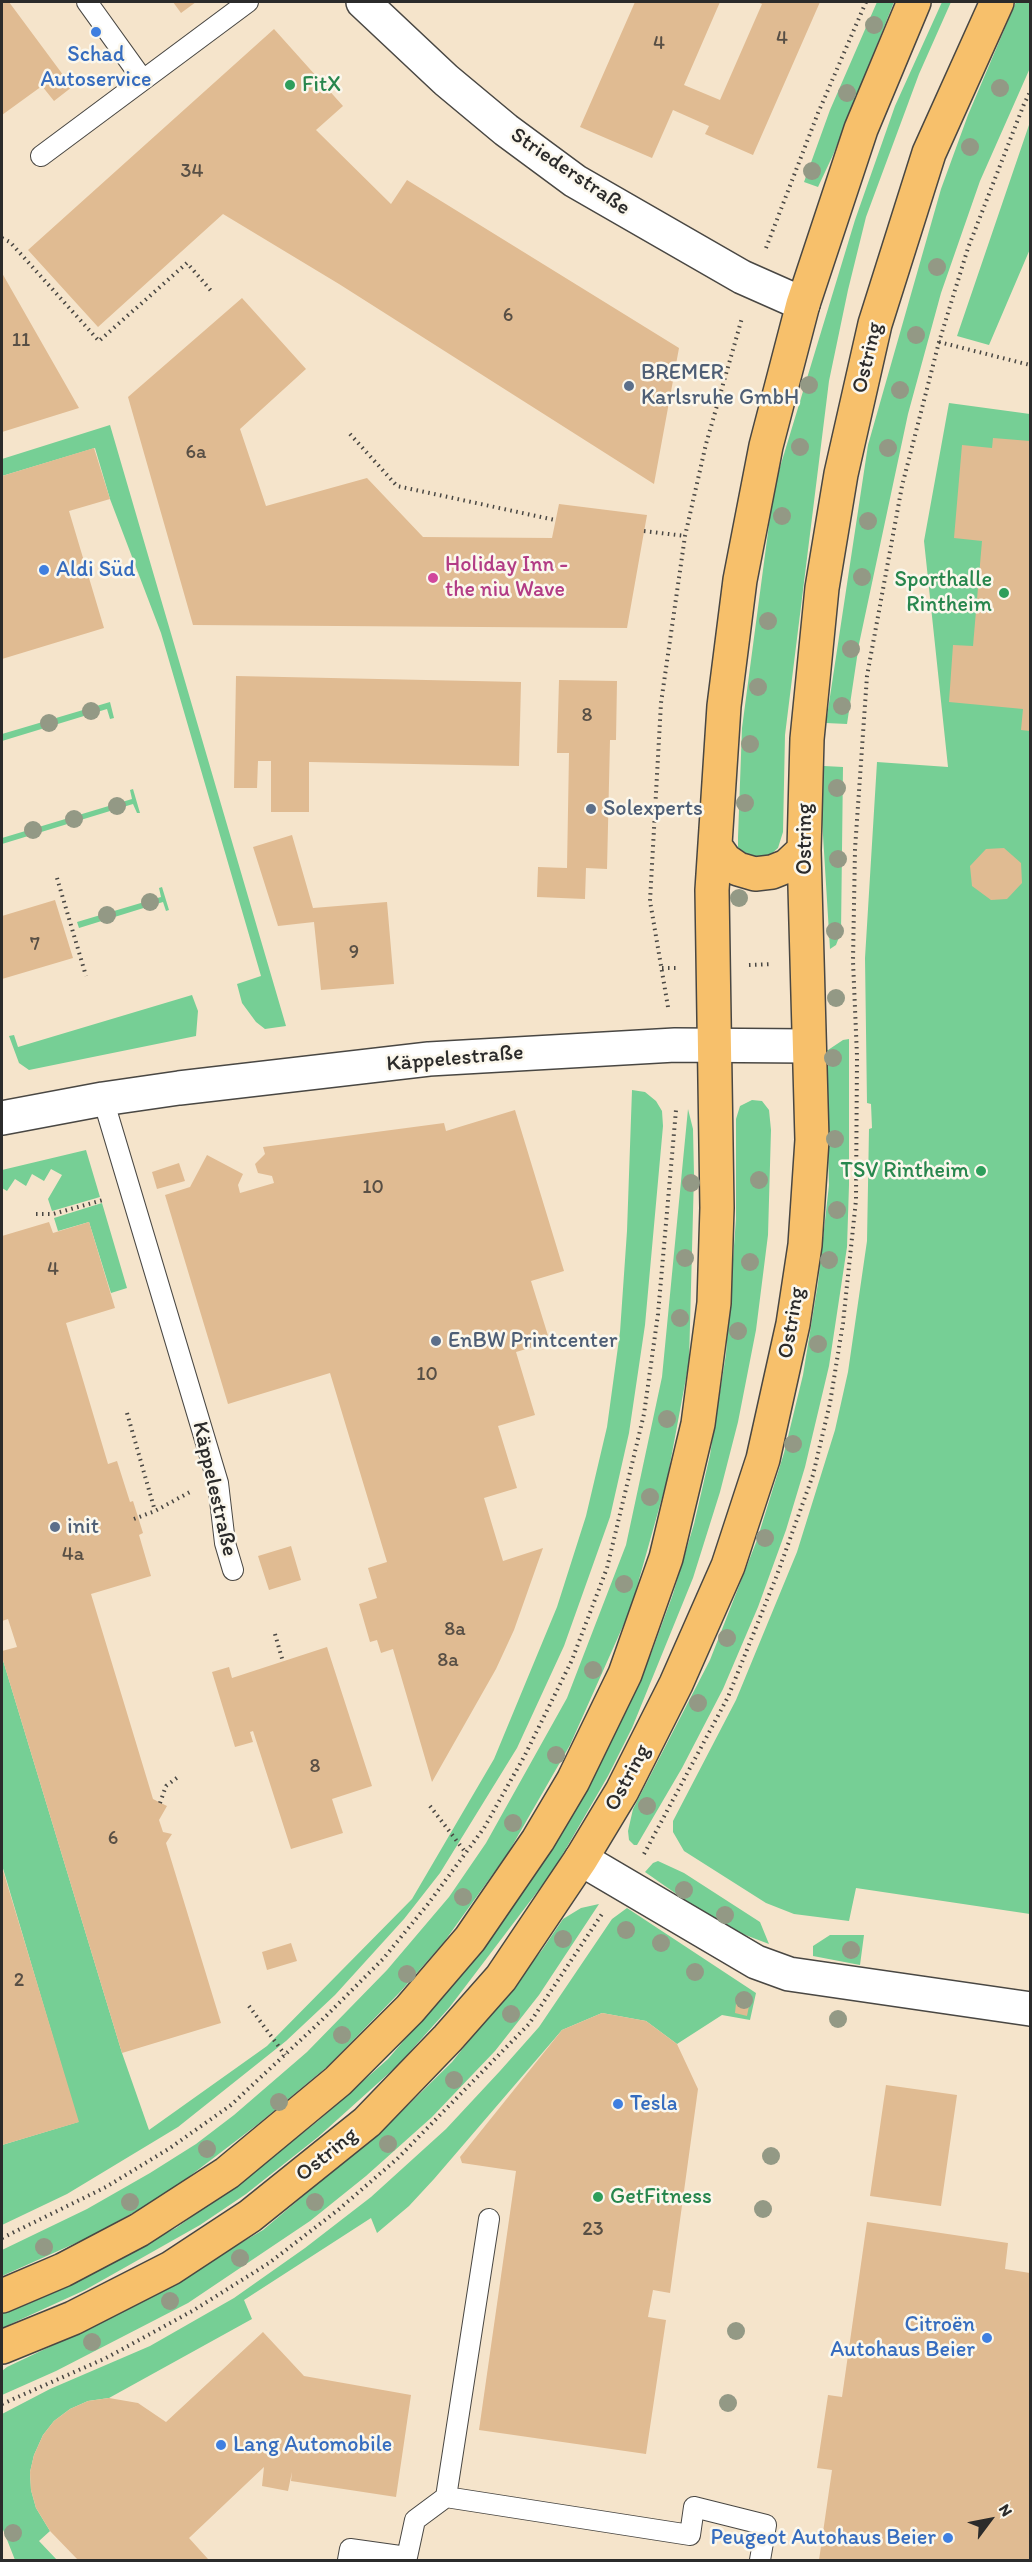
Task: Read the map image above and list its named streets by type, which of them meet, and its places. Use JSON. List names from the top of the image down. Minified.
{"streets":{"main road":["Ostring"],"street":["Striederstraße","Käppelestraße"]},"crossings":[["Ostring","Käppelestraße"]],"places":["Schad Autoservice","FitX","BREMER Karlsruhe GmbH","Aldi Süd","Holiday Inn - the niu Wave","Sporthalle Rintheim","Solexperts","TSV Rintheim","EnBW Printcenter","init","Tesla","GetFitness","Citroën Autohaus Beier","Lang Automobile","Peugeot Autohaus Beier"],"house_numbers":["4","4","34","6","11","6a","8","7","9","10","4","10","4a","8a","8a","8","6","2","23"],"north":"top right"}
